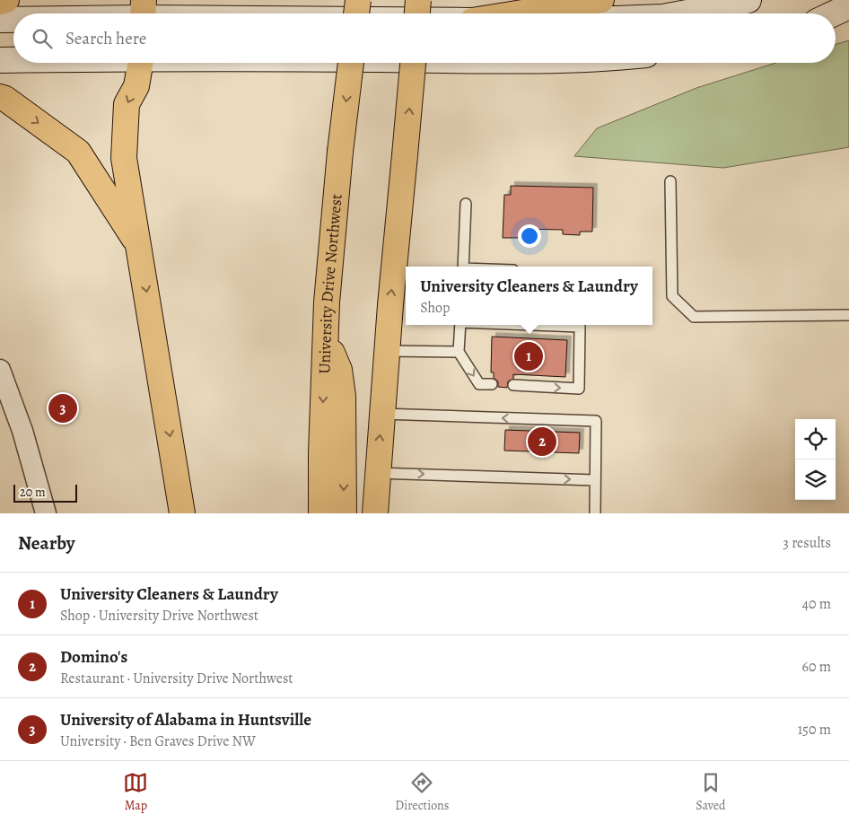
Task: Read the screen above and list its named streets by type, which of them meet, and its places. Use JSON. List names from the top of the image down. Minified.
{"streets":{"highway":["University Drive Northwest"]},"scale_bar":"20 m","page":{"search":"Search here","popup":["University Cleaners & Laundry","Shop"],"pins":["1","3","2"],"scale":"20 m","heading":["Nearby","3 results"],"list":[{"mark":"1","name":"University Cleaners & Laundry","note":"Shop · University Drive Northwest","value":"40 m"},{"mark":"2","name":"Domino's","note":"Restaurant · University Drive Northwest","value":"60 m"},{"mark":"3","name":"University of Alabama in Huntsville","note":"University · Ben Graves Drive NW","value":"150 m"}],"nav":["Map","Directions","Saved"]}}
